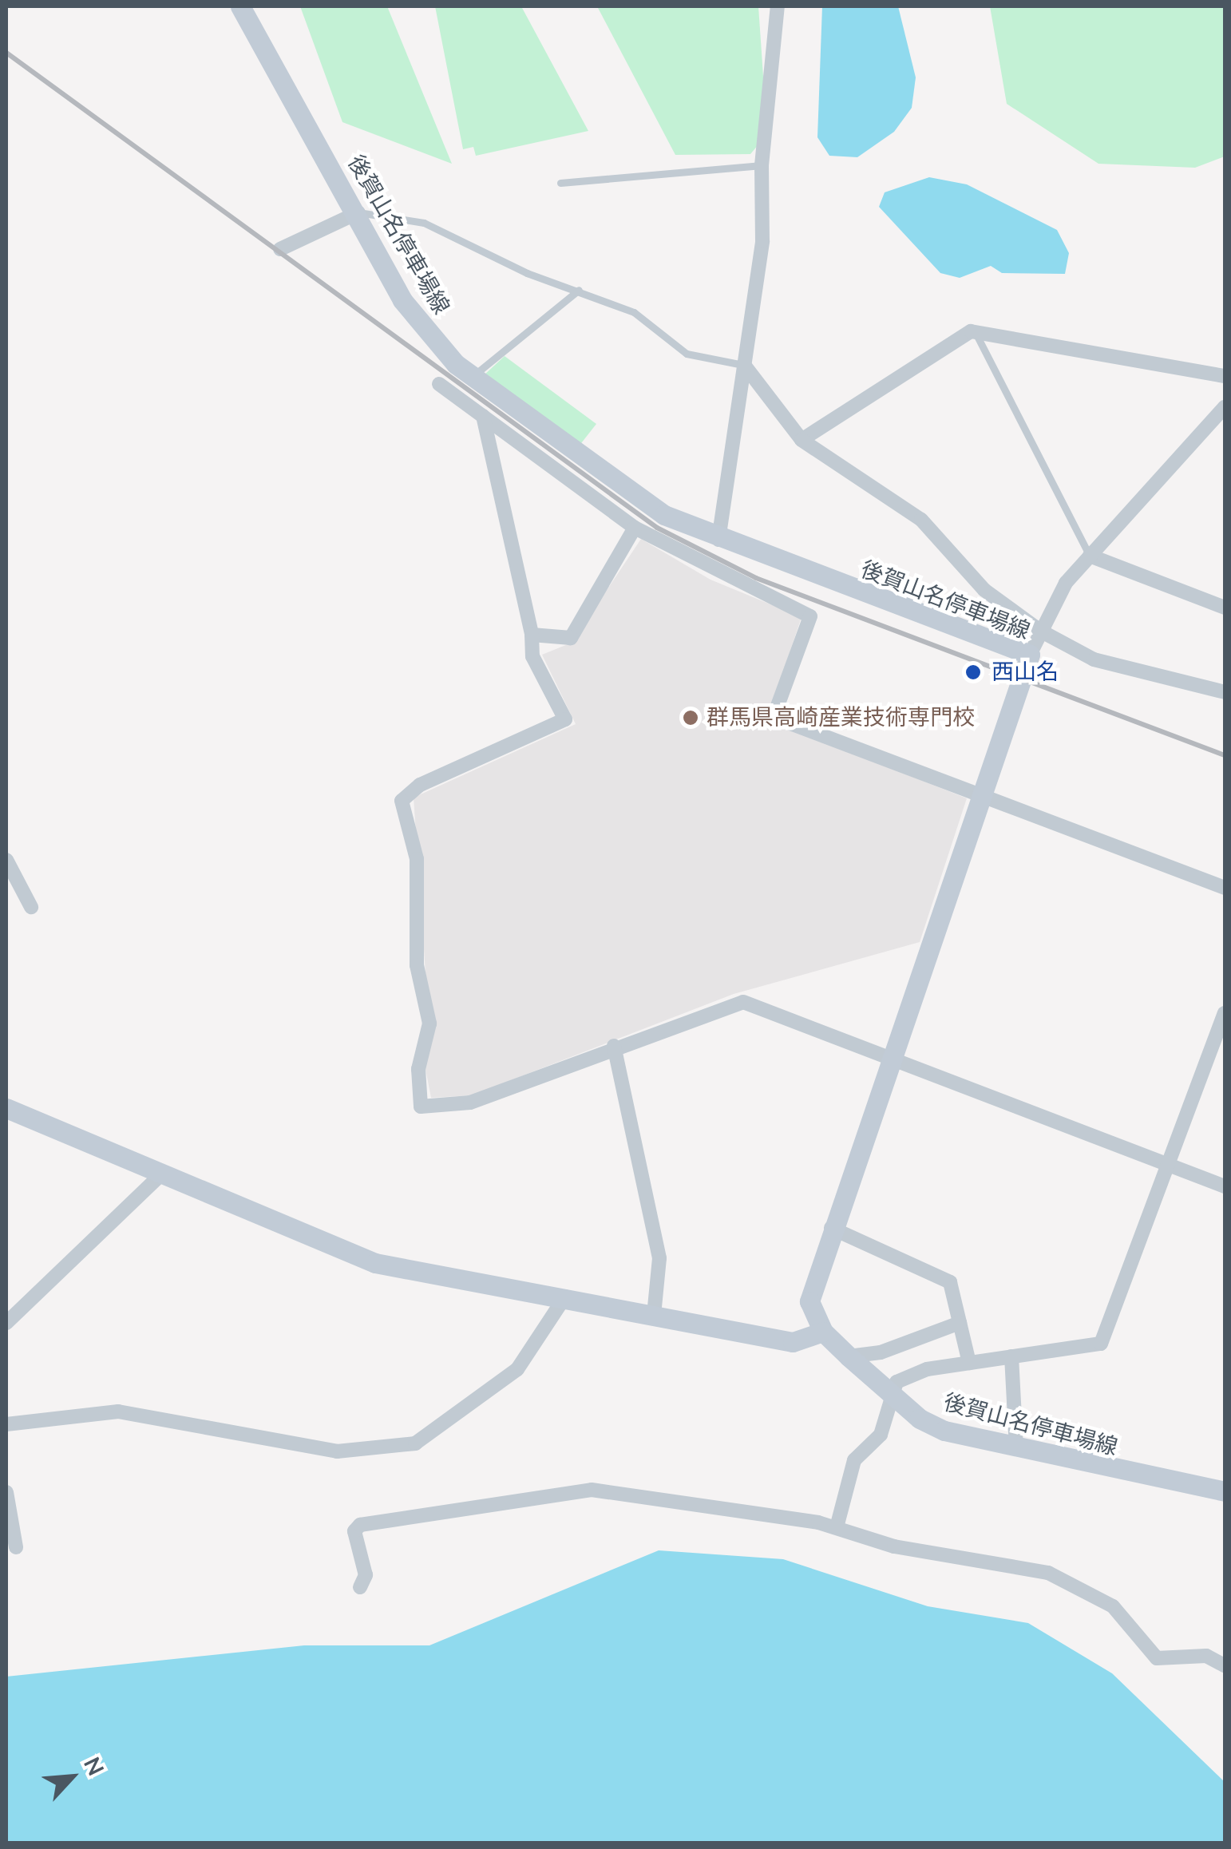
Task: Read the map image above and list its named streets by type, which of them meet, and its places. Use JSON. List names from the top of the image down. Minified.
{"streets":{"main road":["後賀山名停車場線"]},"places":["西山名","群馬県高崎産業技術専門校"],"north":"top right"}
